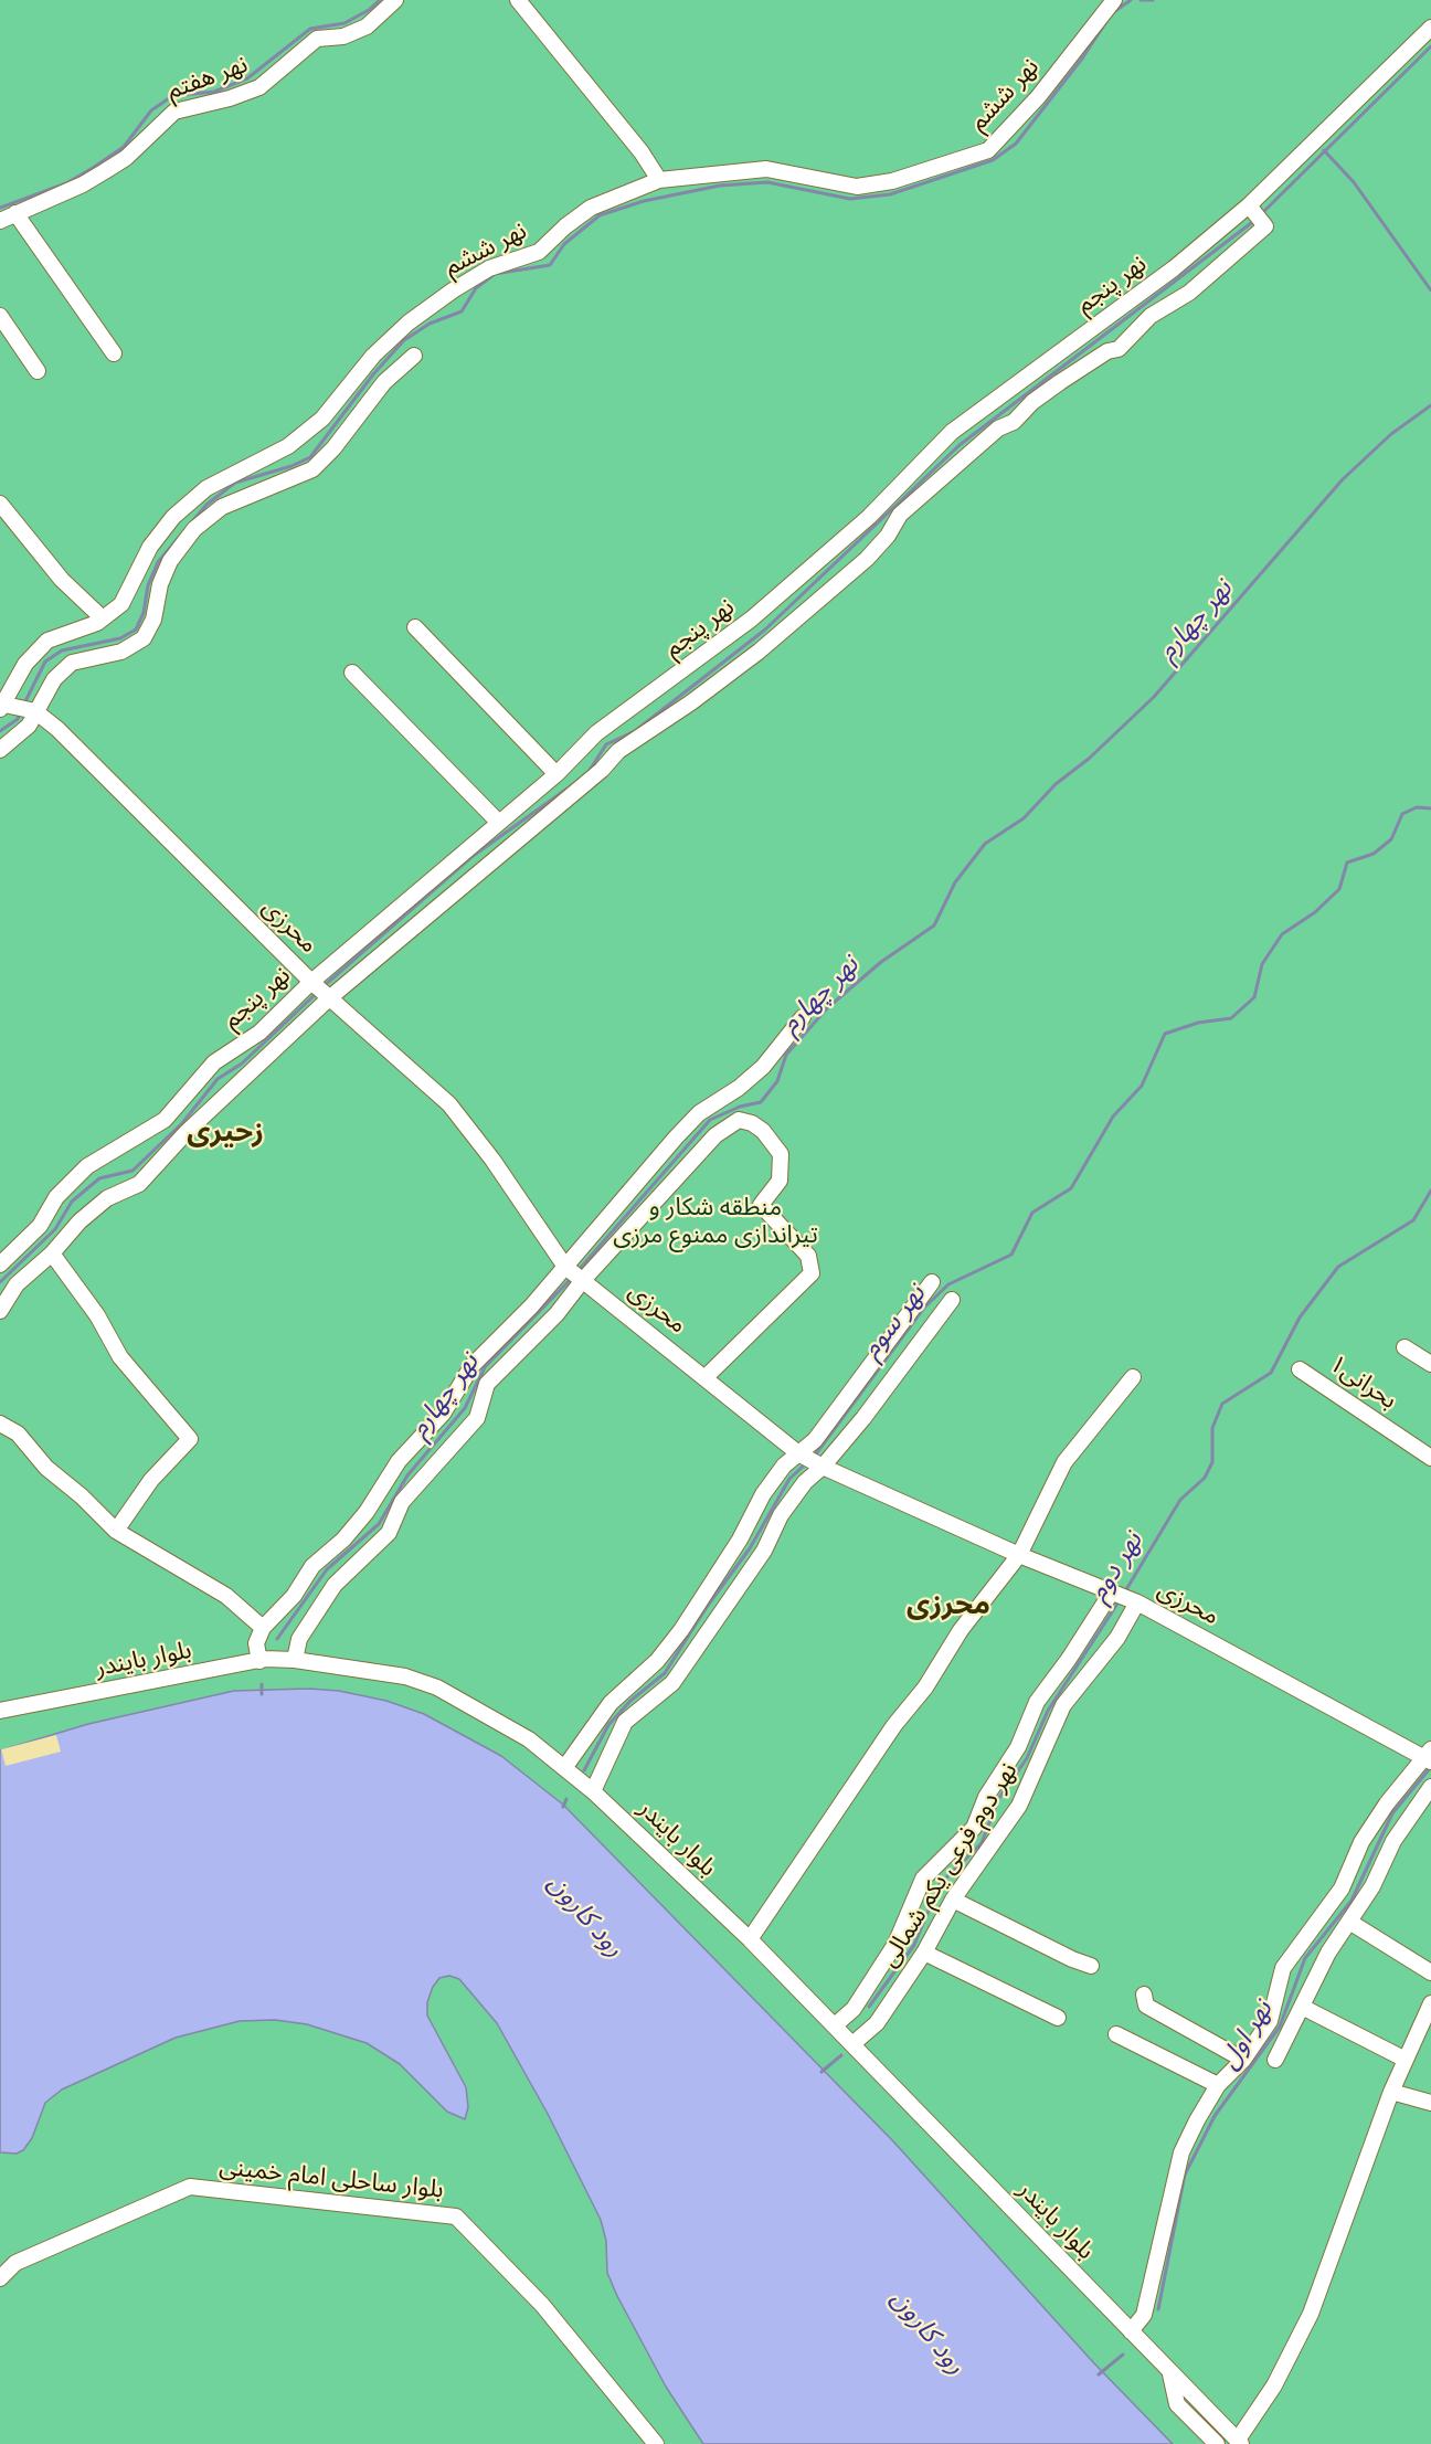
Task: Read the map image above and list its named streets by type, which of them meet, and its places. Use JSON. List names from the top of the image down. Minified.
{"streets":{"street":["نهر هفتم","نهر ششم","نهر پنجم","محرزی","بحرانی۱","بلوار بایندر","نهر دوم فرعی یکم شمالی","بلوار ساحلی امام خمینی"]},"crossings":[["نهر ششم","محرزی"],["نهر پنجم","محرزی"],["محرزی","نهر دوم فرعی یکم شمالی"],["بلوار بایندر","نهر دوم فرعی یکم شمالی"]],"districts":["زحیری","محرزی"],"water":["نهر چهارم","نهر سوم","نهر دوم","رود کارون","نهر اول"],"parks":["منطقه شکار و تیراندازی ممنوع مرزی"]}
